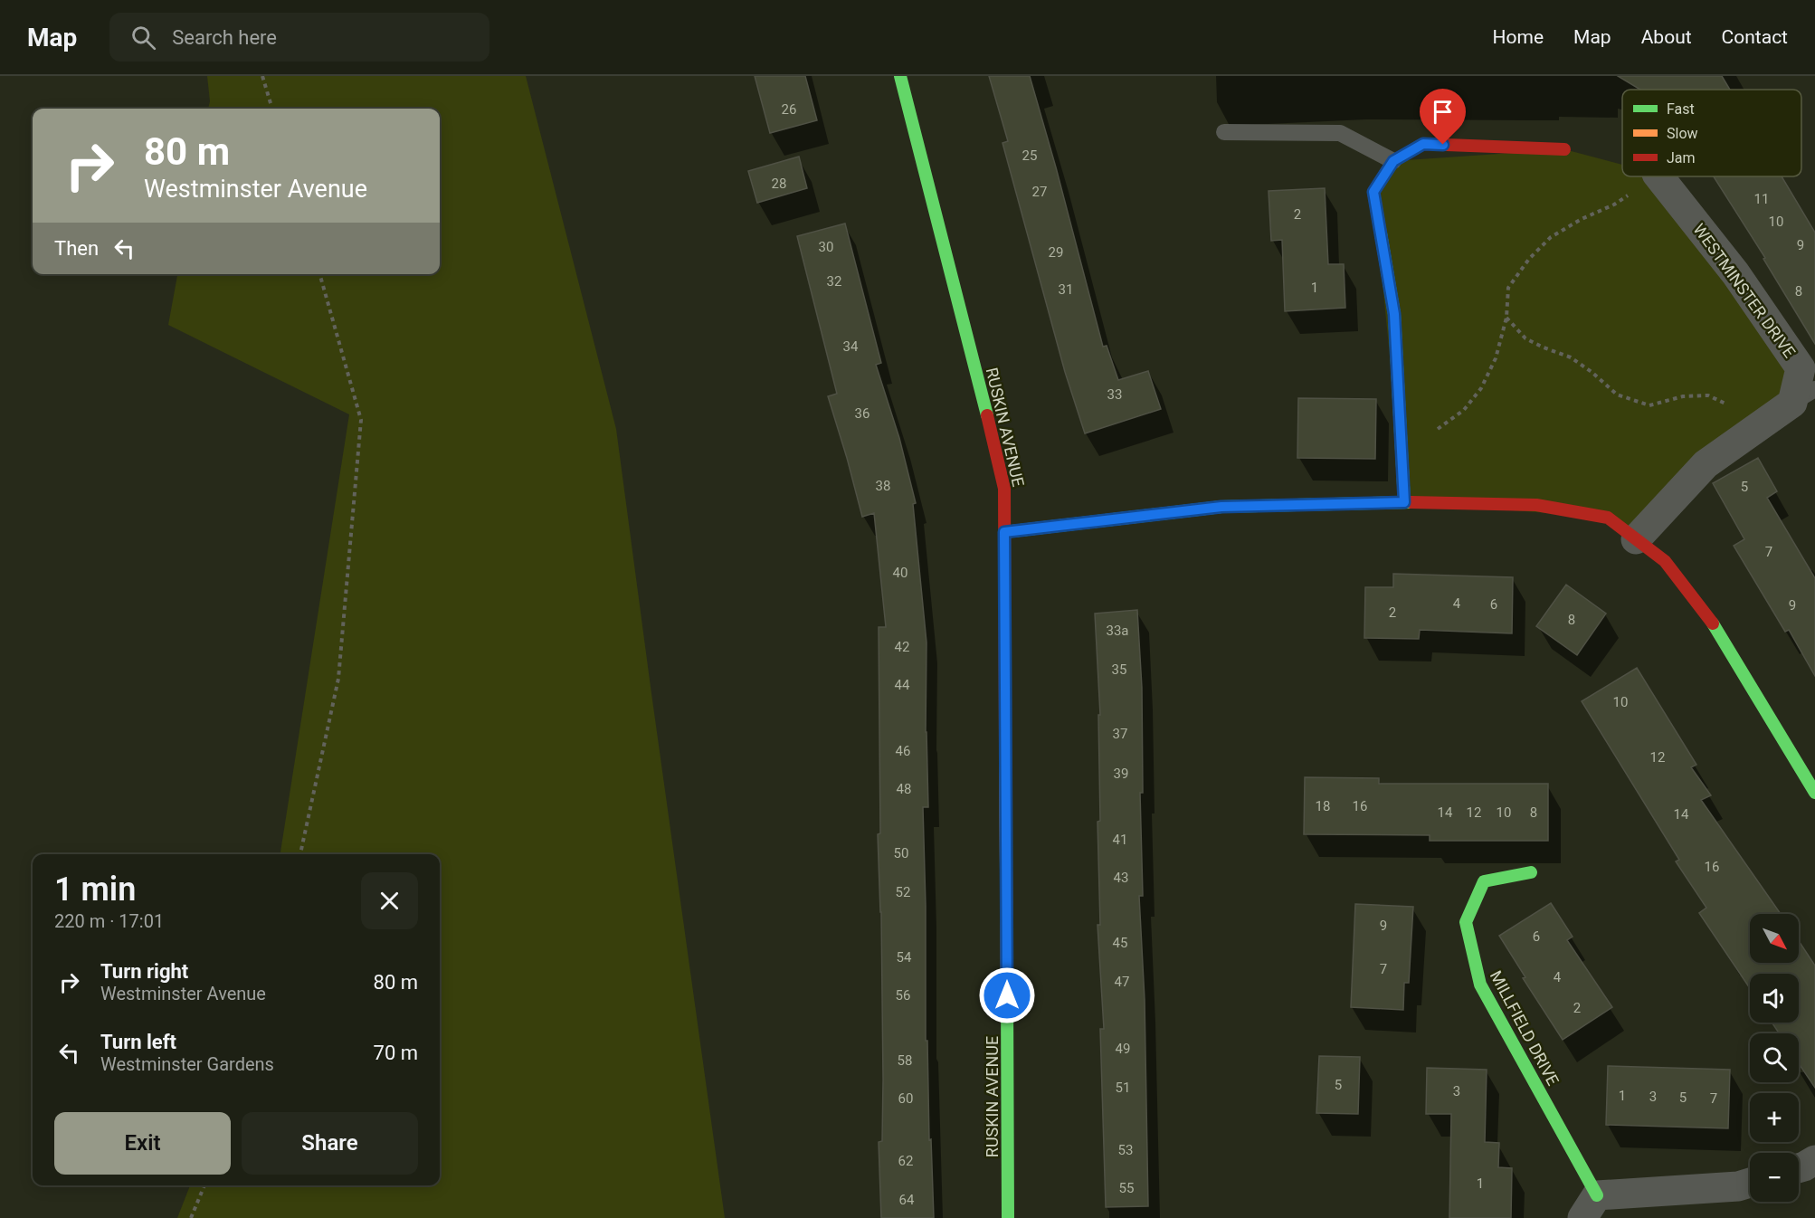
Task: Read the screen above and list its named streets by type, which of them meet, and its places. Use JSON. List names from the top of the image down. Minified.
{"streets":{"street":["WESTMINSTER DRIVE","RUSKIN AVENUE","MILLFIELD DRIVE"]},"house_numbers":["26","25","28","27","11","2","10","9","30","29","32","1","31","8","34","33","36","38","5","7","40","4","6","9","2","8","33a","42","35","44","10","37","46","12","39","48","18","16","14","12","10","8","14","41","50","16","43","52","9","6","45","54","7","4","47","56","2","49","58","5","51","3","1","3","5","60","7","53","62","1","55","64"],"legend":["Fast","Slow","Jam"],"north":"bottom right","page":{"header":"Map","search":"Search here","nav":["Home","Map","About","Contact"],"turn":["80 m","Westminster Avenue"],"then":"Then","heading":["1 min","220 m · 17:01"],"map_buttons":["+","−"],"list":[{"name":"Turn right","note":"Westminster Avenue","value":"80 m"},{"name":"Turn left","note":"Westminster Gardens","value":"70 m"}],"buttons":["Exit","Share"]}}
